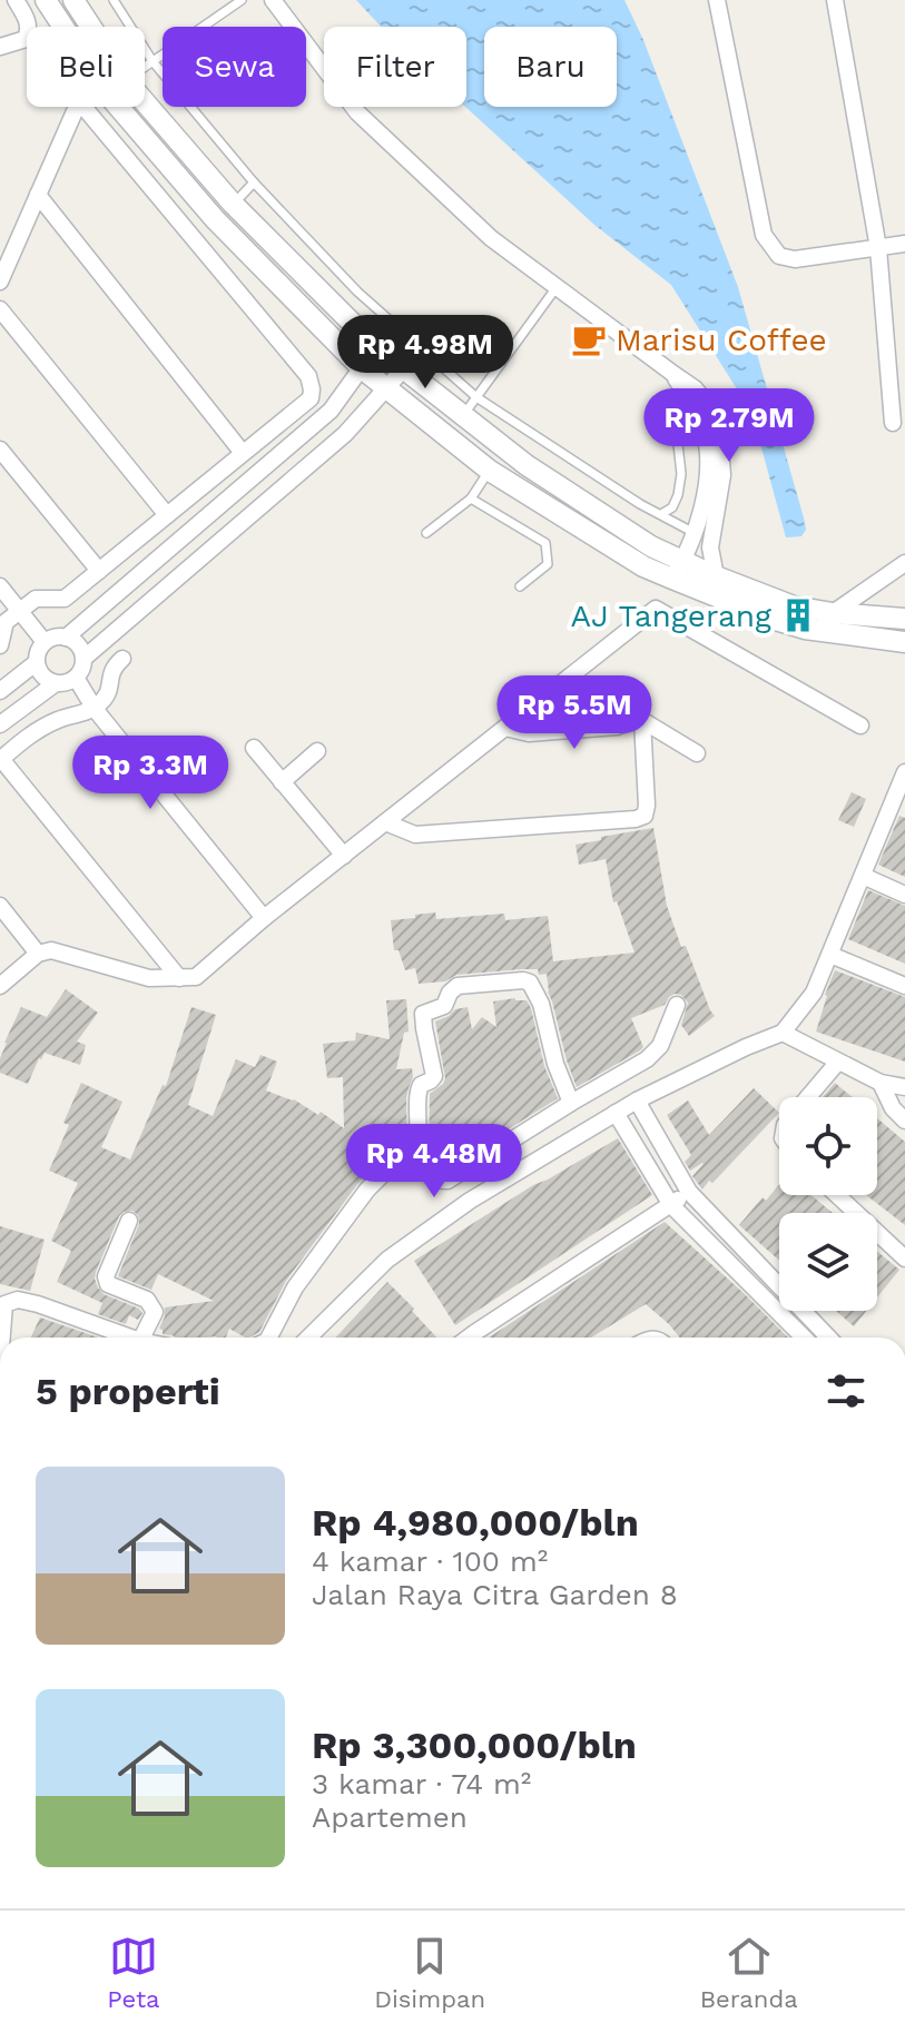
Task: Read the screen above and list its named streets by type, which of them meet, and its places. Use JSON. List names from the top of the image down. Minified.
{"places":{"cafe":["Marisu Coffee"],"building":["AJ Tangerang"]},"page":{"chip":["Beli","Sewa","Filter","Baru"],"price":["Rp 4.98M","Rp 2.79M","Rp 5.5M","Rp 3.3M","Rp 4.48M"],"heading":"5 properti","list":[{"name":"Rp 4,980,000/bln","note":"4 kamar · 100 m² · Jalan Raya Citra Garden 8"},{"name":"Rp 3,300,000/bln","note":"3 kamar · 74 m² · Apartemen"}],"tabs":["Peta","Disimpan","Beranda"]}}
